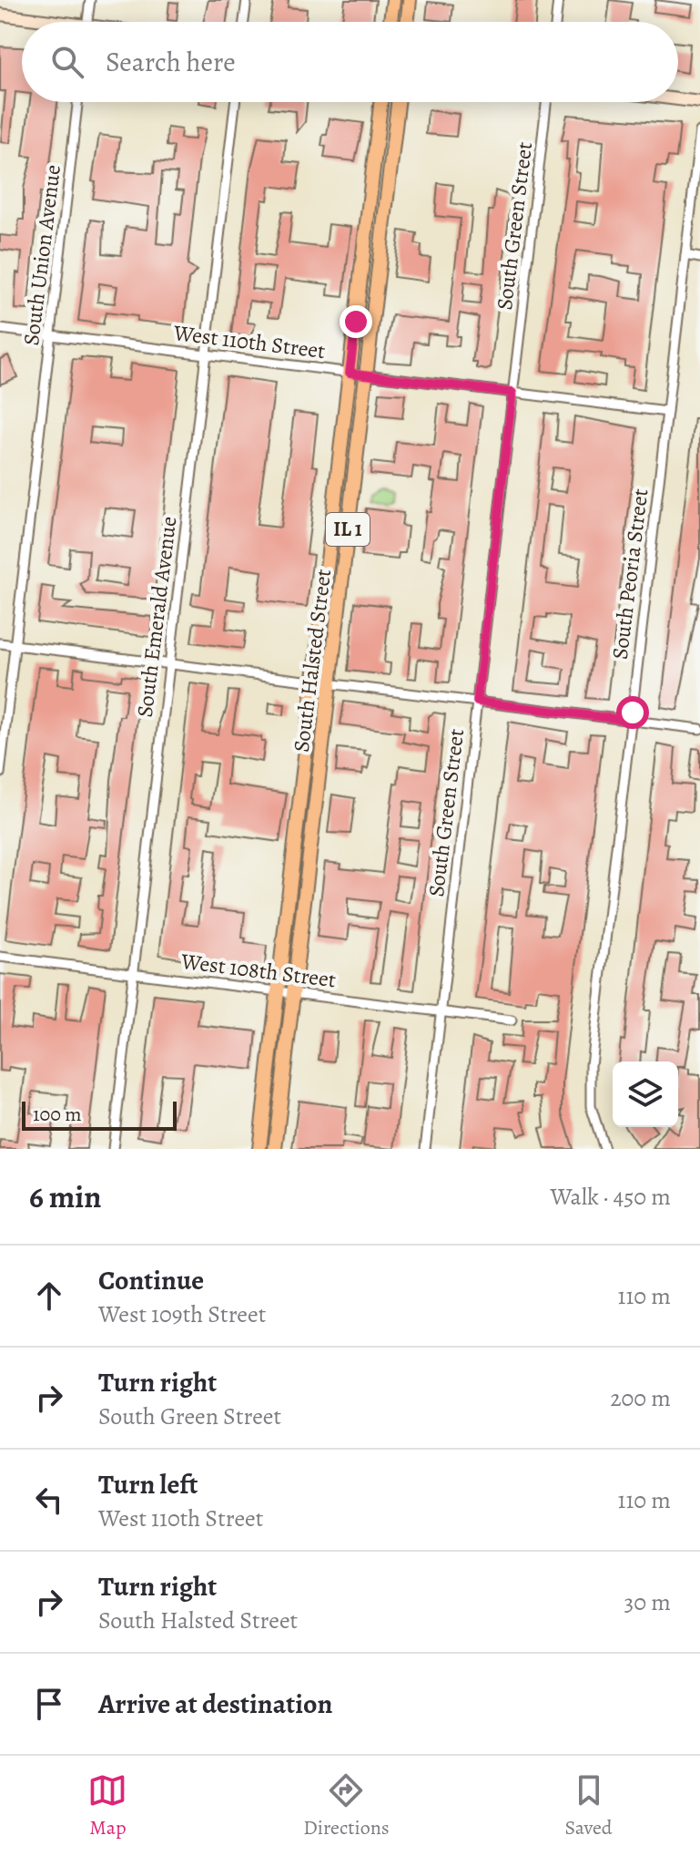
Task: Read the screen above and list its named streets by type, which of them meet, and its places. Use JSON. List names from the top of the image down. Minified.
{"streets":{"main road":["IL 1","South Halsted Street"],"street":["South Green Street","South Union Avenue","West 110th Street","South Peoria Street","South Emerald Avenue","West 108th Street"]},"crossings":[["South Green Street","West 110th Street"],["South Green Street","West 108th Street"],["South Union Avenue","West 110th Street"],["West 110th Street","South Peoria Street"],["West 110th Street","South Emerald Avenue"],["West 110th Street","South Halsted Street"],["South Emerald Avenue","West 108th Street"],["South Halsted Street","West 108th Street"]],"scale_bar":"100 m","page":{"search":"Search here","scale":"100 m","heading":["6 min","Walk · 450 m"],"list":[["Continue","West 109th Street","110 m"],["Turn right","South Green Street","200 m"],["Turn left","West 110th Street","110 m"],["Turn right","South Halsted Street","30 m"],"Arrive at destination"],"nav":["Map","Directions","Saved"]}}
